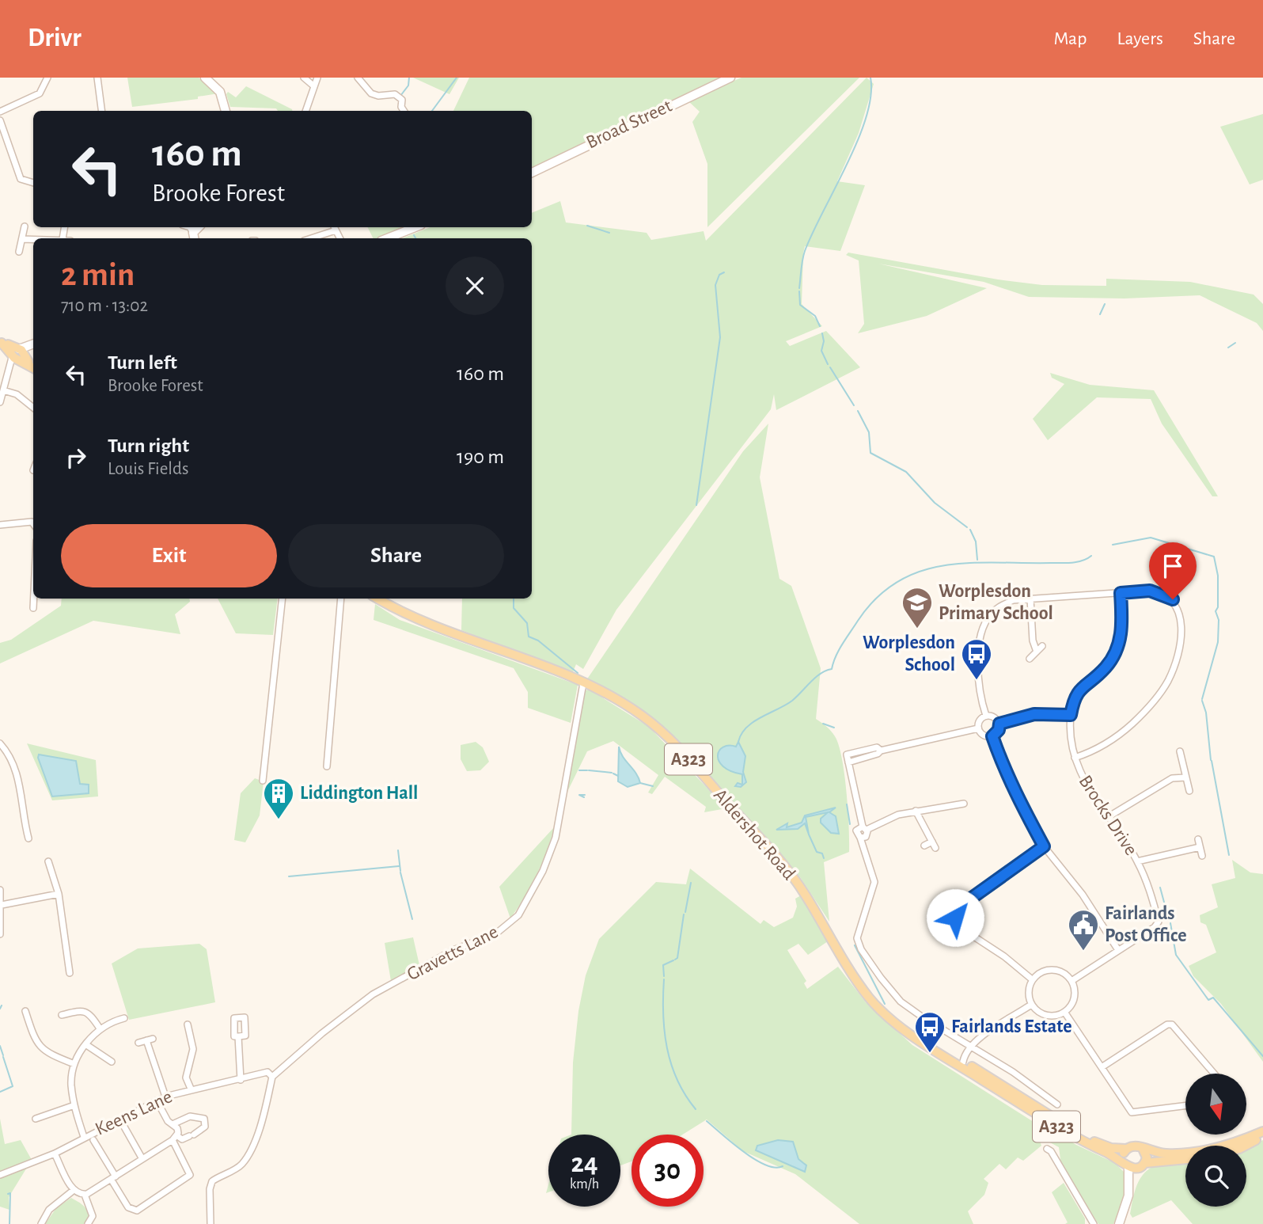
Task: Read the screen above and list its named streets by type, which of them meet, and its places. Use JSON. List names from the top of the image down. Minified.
{"streets":{"main road":["A323","Aldershot Road"],"street":["Broad Street","Brocks Drive","Gravetts Lane","Keens Lane"]},"crossings":[["Aldershot Road","Gravetts Lane"],["Gravetts Lane","Keens Lane"]],"places":{"school or university":["Worplesdon Primary School"],"bus stop":["Worplesdon School","Fairlands Estate"],"building":["Liddington Hall"],"public building":["Fairlands Post Office"]},"north":"bottom","page":{"header":"Drivr","nav":["Map","Layers","Share"],"turn":["160 m","Brooke Forest"],"heading":["2 min","710 m · 13:02"],"list":[{"name":"Turn left","note":"Brooke Forest","value":"160 m"},{"name":"Turn right","note":"Louis Fields","value":"190 m"}],"buttons":["Exit","Share"],"speed":"24 km/h","limit":"30"}}
